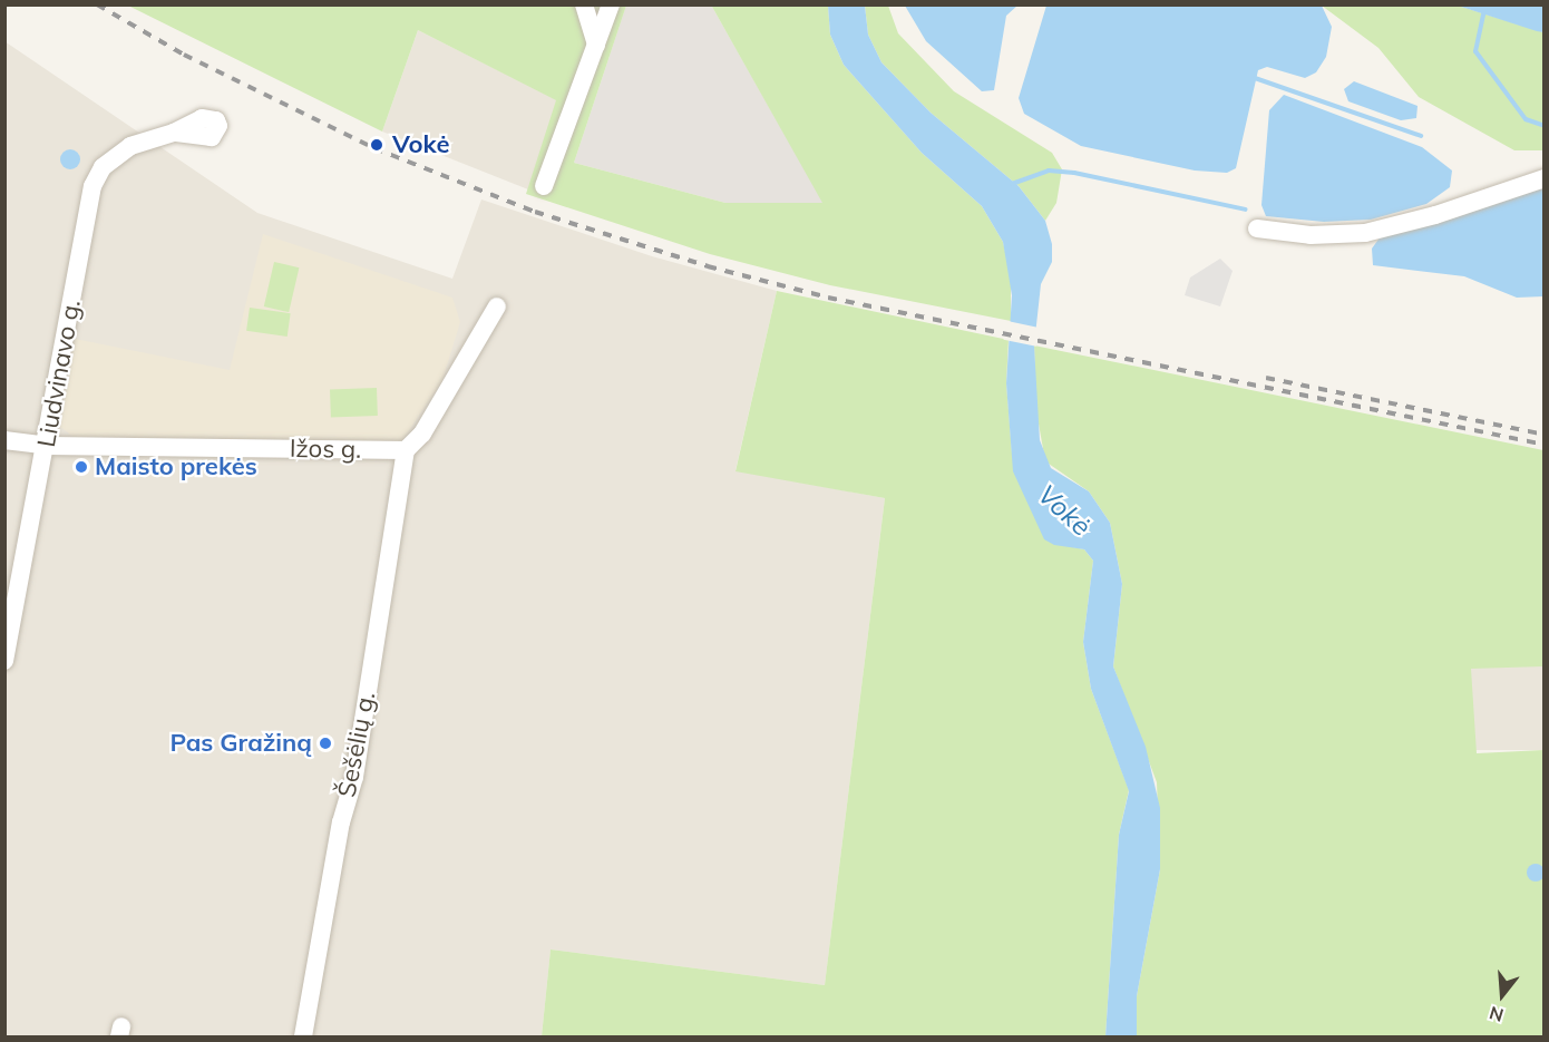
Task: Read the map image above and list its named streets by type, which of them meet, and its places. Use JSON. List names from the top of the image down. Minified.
{"streets":{"street":["Liudvinavo g.","Ižos g.","Šešėlių g."]},"crossings":[["Liudvinavo g.","Ižos g."],["Ižos g.","Šešėlių g."]],"water":["Vokė"],"places":["Vokė","Maisto prekės","Pas Gražiną"],"north":"bottom"}
